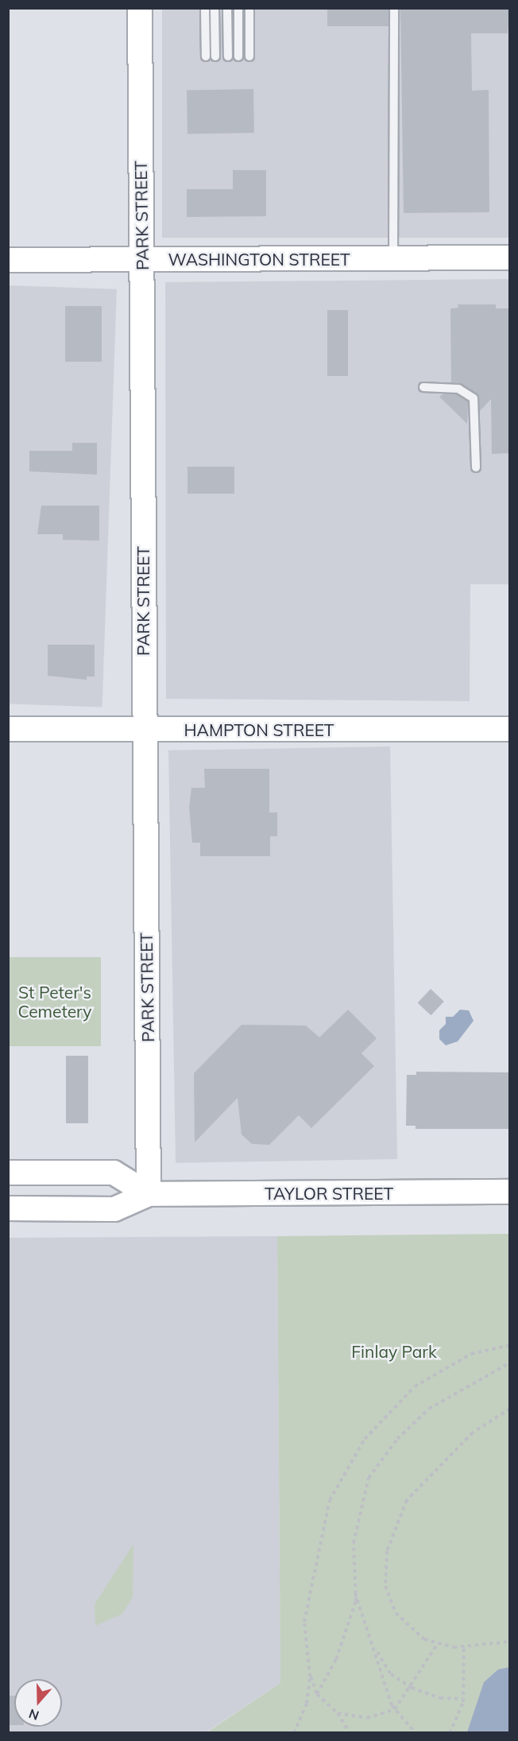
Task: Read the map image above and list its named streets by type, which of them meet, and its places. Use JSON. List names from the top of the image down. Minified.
{"streets":{"main road":["PARK STREET","WASHINGTON STREET","HAMPTON STREET","TAYLOR STREET"]},"crossings":[["PARK STREET","WASHINGTON STREET"],["PARK STREET","HAMPTON STREET"],["PARK STREET","TAYLOR STREET"]],"parks":["St Peter's Cemetery","Finlay Park"],"north":"bottom"}
